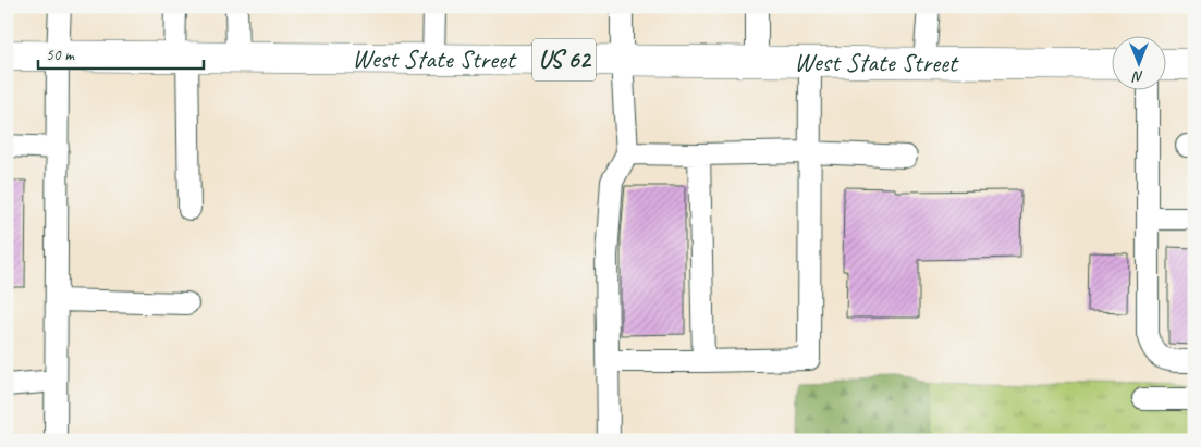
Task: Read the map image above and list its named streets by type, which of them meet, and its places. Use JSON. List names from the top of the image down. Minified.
{"streets":{"highway":["West State Street","US 62"]},"scale_bar":"50 m","north":"bottom"}
